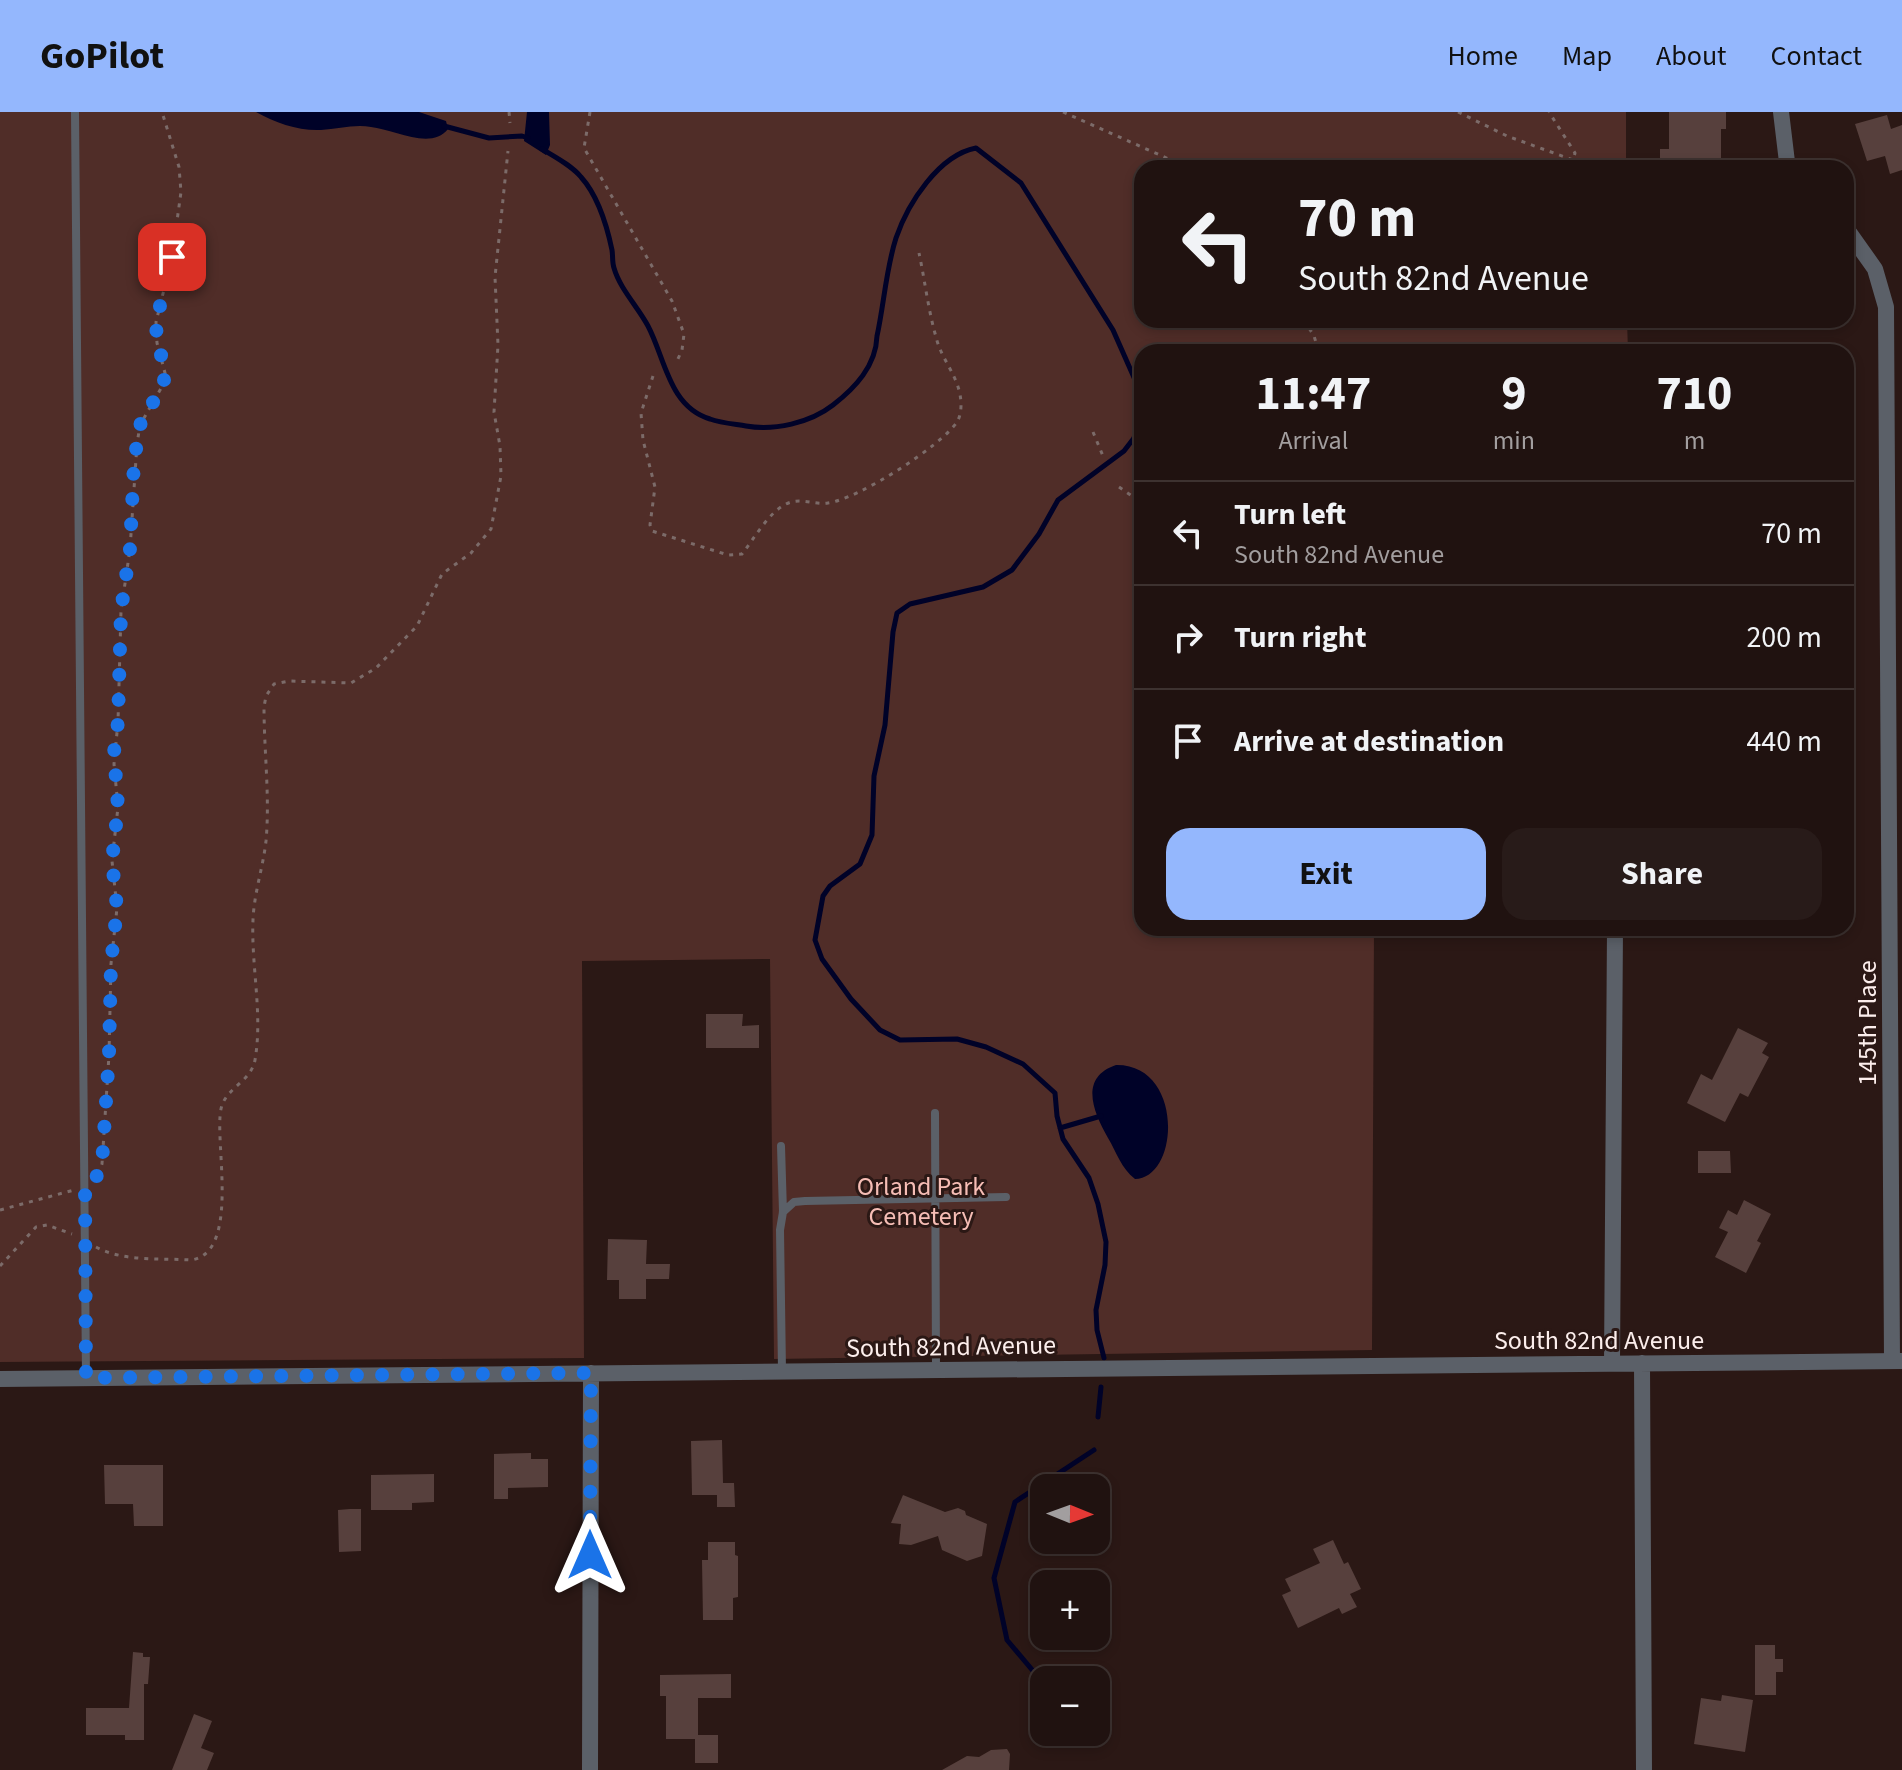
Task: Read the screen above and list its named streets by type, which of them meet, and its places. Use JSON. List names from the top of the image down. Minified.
{"streets":{"street":["145th Place","South 82nd Avenue"]},"crossings":[["145th Place","South 82nd Avenue"]],"parks":["Orland Park Cemetery"],"north":"right","page":{"header":"GoPilot","nav":["Home","Map","About","Contact"],"turn":["70 m","South 82nd Avenue"],"eta":["11:47","Arrival","9","min","710","m"],"list":[{"name":"Turn left","note":"South 82nd Avenue","value":"70 m"},{"name":"Turn right","value":"200 m"},{"name":"Arrive at destination","value":"440 m"}],"buttons":["Exit","Share"],"map_buttons":["+","−"]}}
